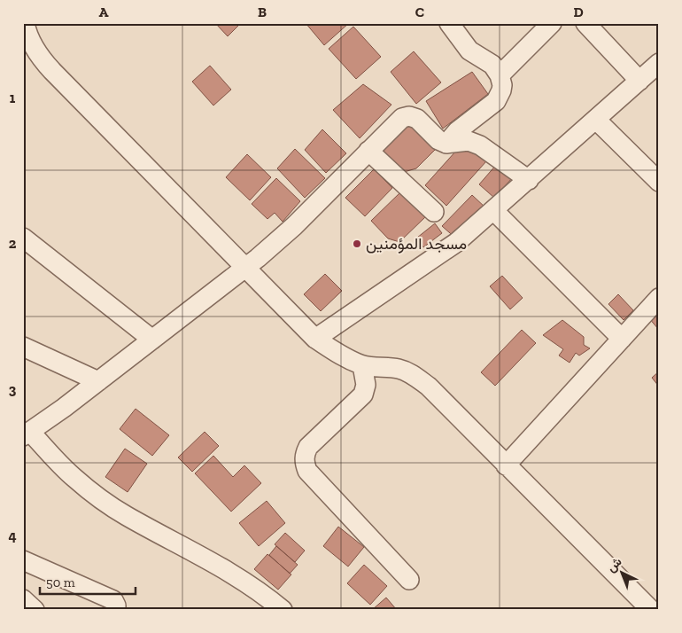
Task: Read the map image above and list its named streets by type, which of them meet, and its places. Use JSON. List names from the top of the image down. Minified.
{"places":["مسجد المؤمنين"],"scale_bar":"50 m","north":"top left","grid":{"columns":["A","B","C","D"],"rows":["1","2","3","4"]}}
